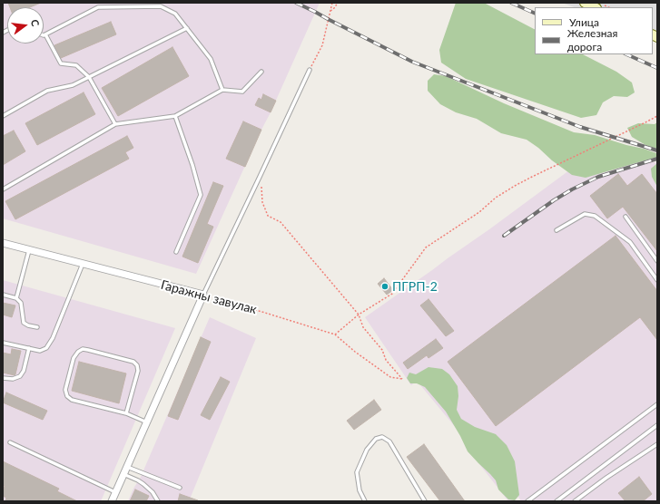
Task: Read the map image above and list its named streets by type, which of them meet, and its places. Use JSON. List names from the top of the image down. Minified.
{"streets":{"street":["Гаражны завулак"]},"places":["ПГРП-2"],"legend":["Улица","Железная дорога"],"north":"right"}
